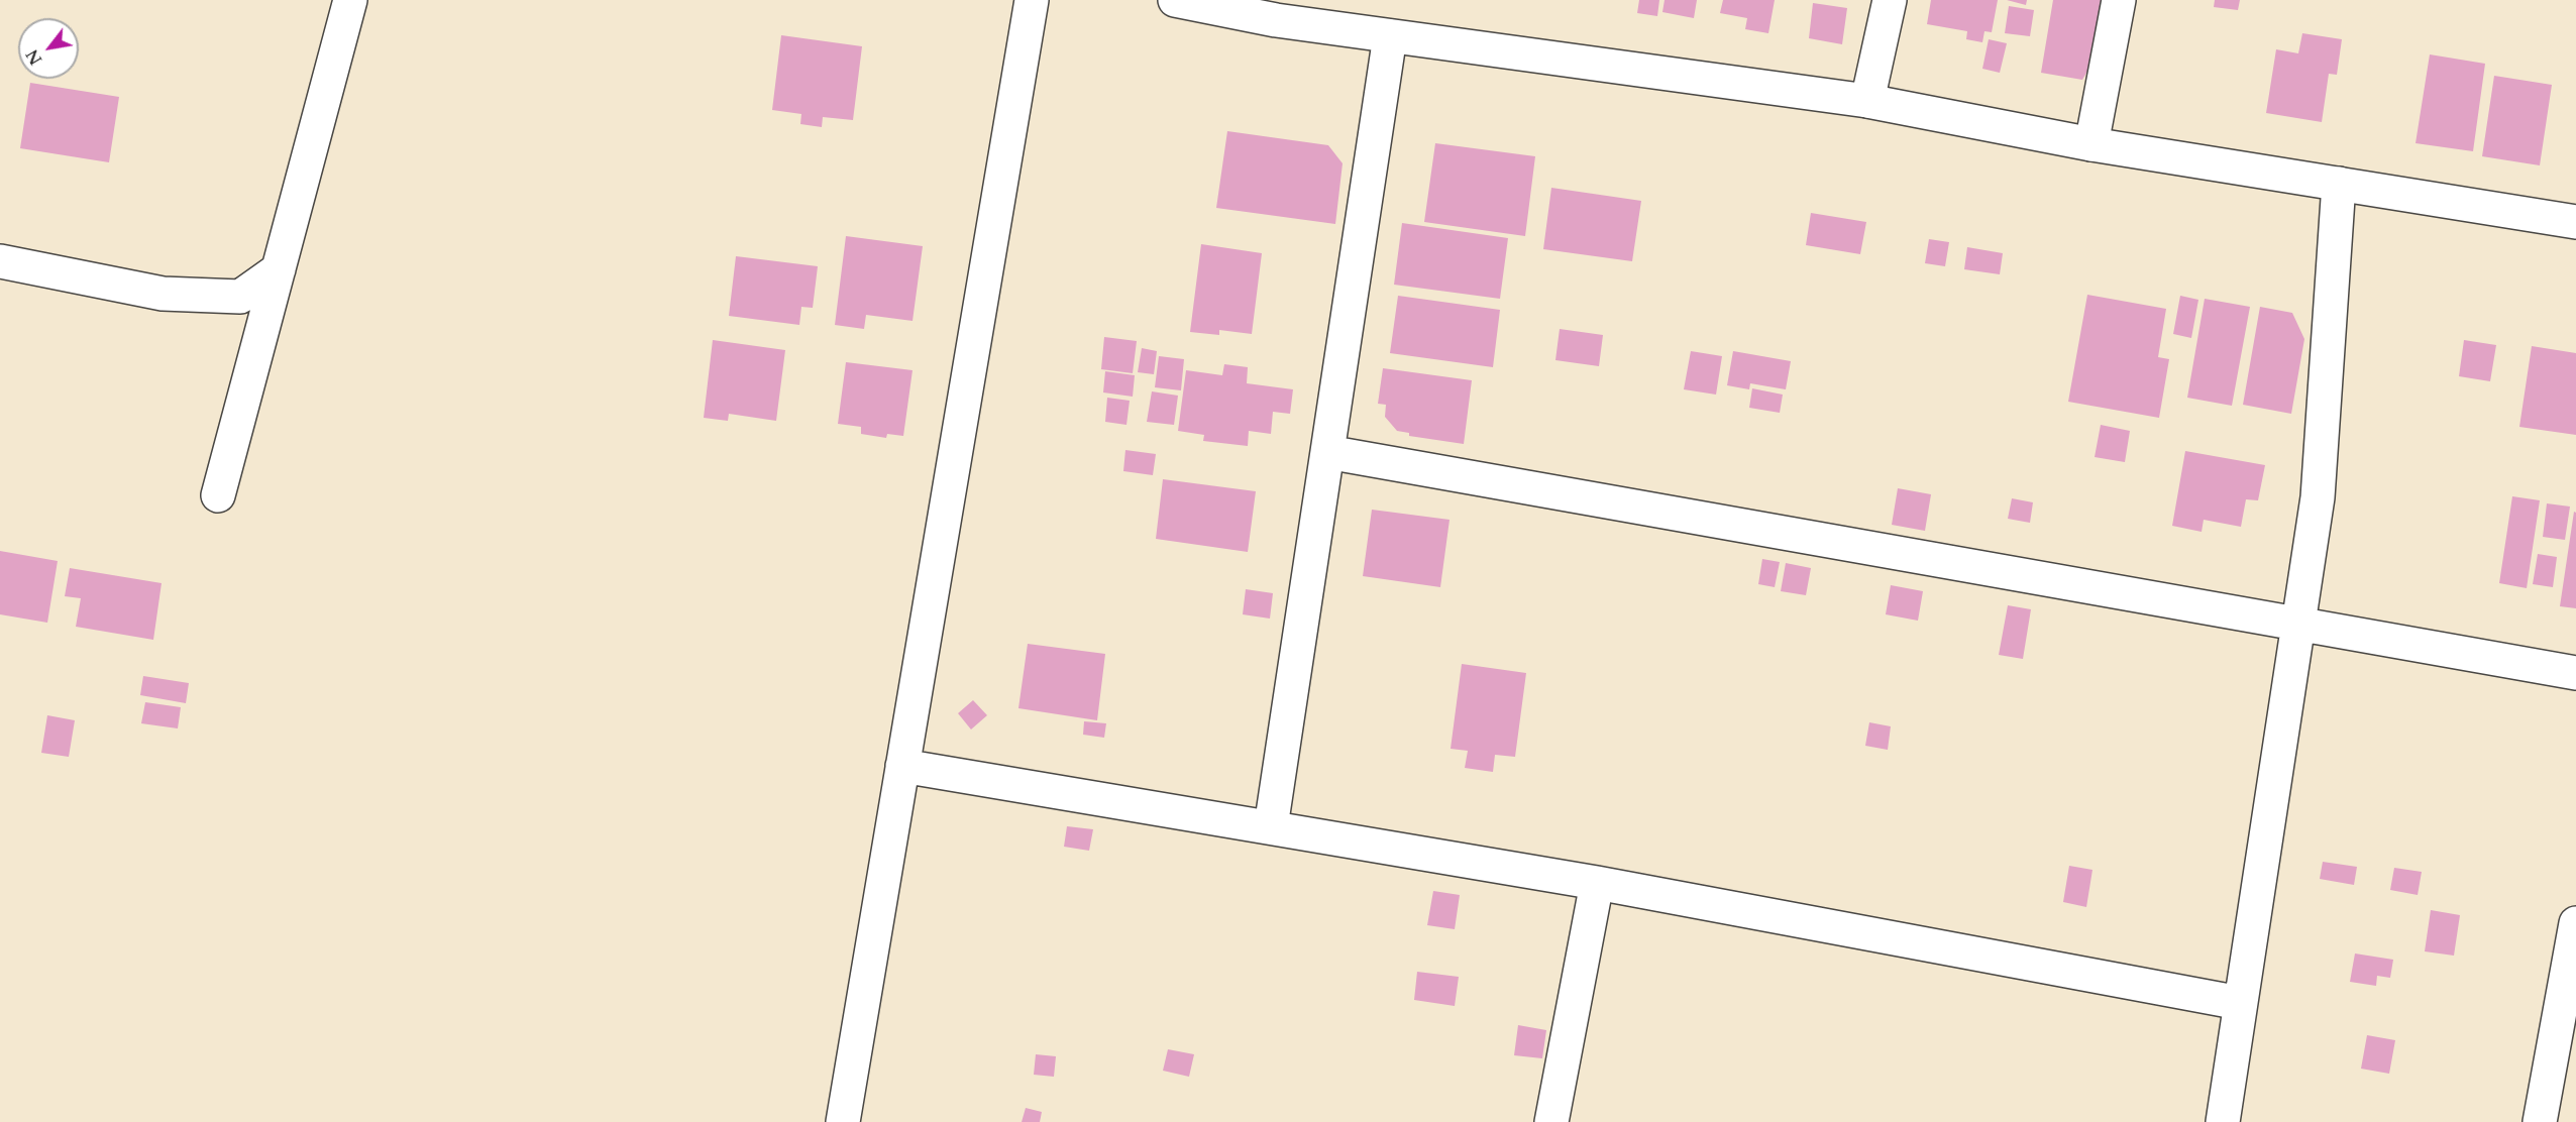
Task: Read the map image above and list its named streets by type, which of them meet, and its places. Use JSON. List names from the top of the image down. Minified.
{"north":"bottom left"}
